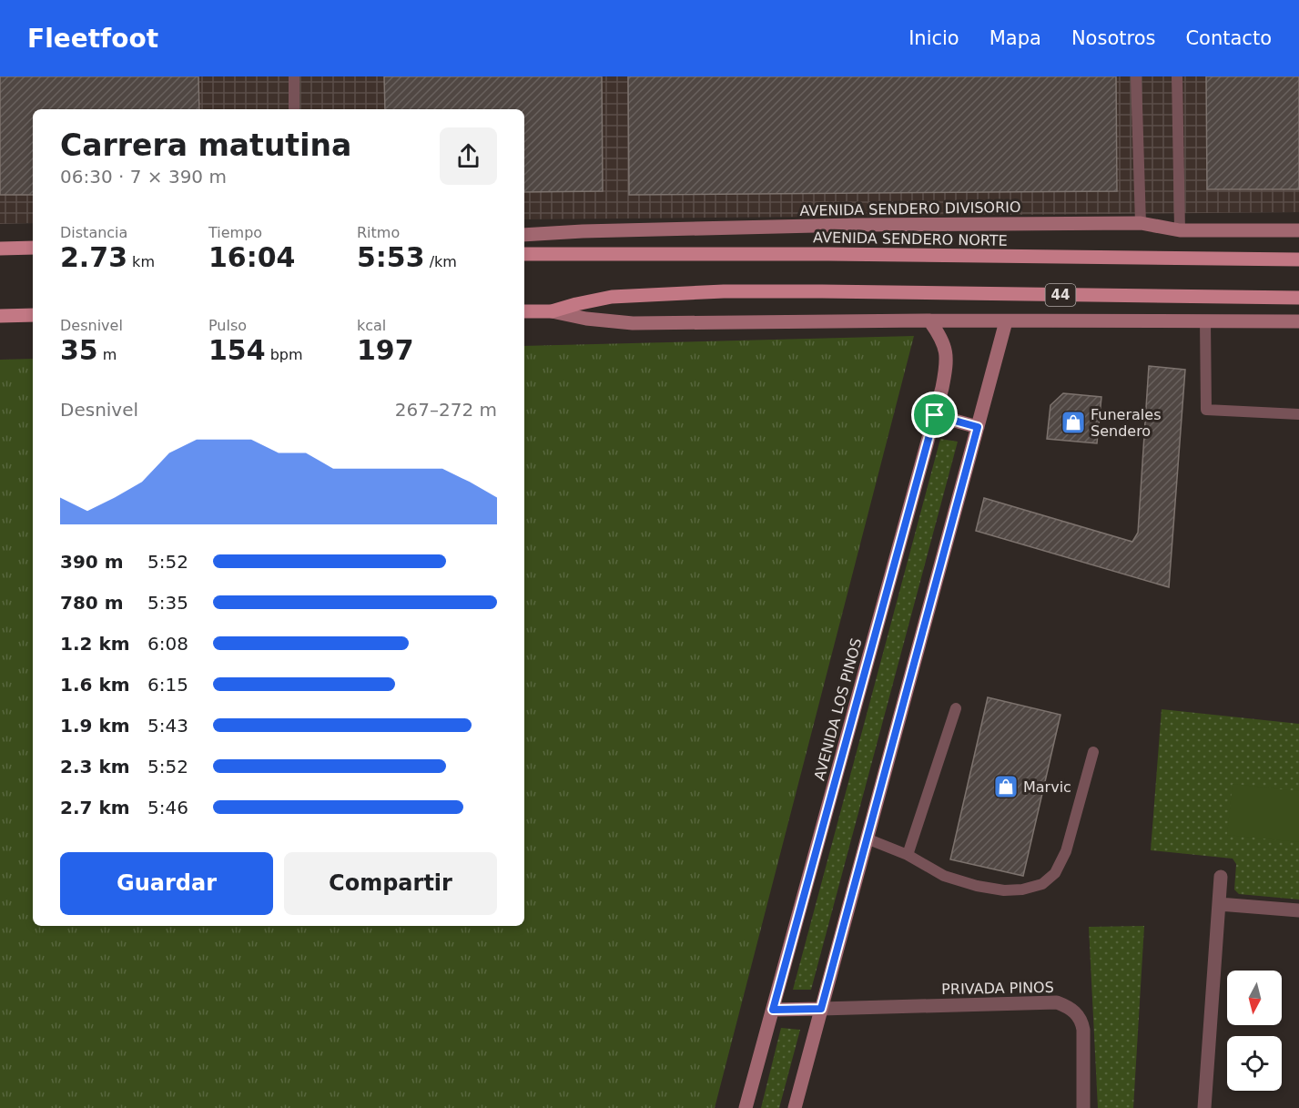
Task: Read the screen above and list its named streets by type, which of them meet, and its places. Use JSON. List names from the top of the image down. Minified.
{"streets":{"main road":["AVENIDA SENDERO NORTE","44"],"street":["AVENIDA SENDERO DIVISORIO","AVENIDA LOS PINOS","PRIVADA PINOS"]},"places":{"shop":["Funerales Sendero","Marvic"]},"north":"bottom","page":{"header":"Fleetfoot","nav":["Inicio","Mapa","Nosotros","Contacto"],"heading":["Carrera matutina","06:30 · 7 × 390 m"],"stats":[["Distancia","2.73 km"],["Tiempo","16:04"],["Ritmo","5:53 /km"],["Desnivel","35 m"],["Pulso","154 bpm"],["kcal","197"]],"chart":["Desnivel","267–272 m"],"list":[{"name":"390 m","note":"5:52"},{"name":"780 m","note":"5:35"},{"name":"1.2 km","note":"6:08"},{"name":"1.6 km","note":"6:15"},{"name":"1.9 km","note":"5:43"},{"name":"2.3 km","note":"5:52"},{"name":"2.7 km","note":"5:46"}],"buttons":["Guardar","Compartir"]}}
